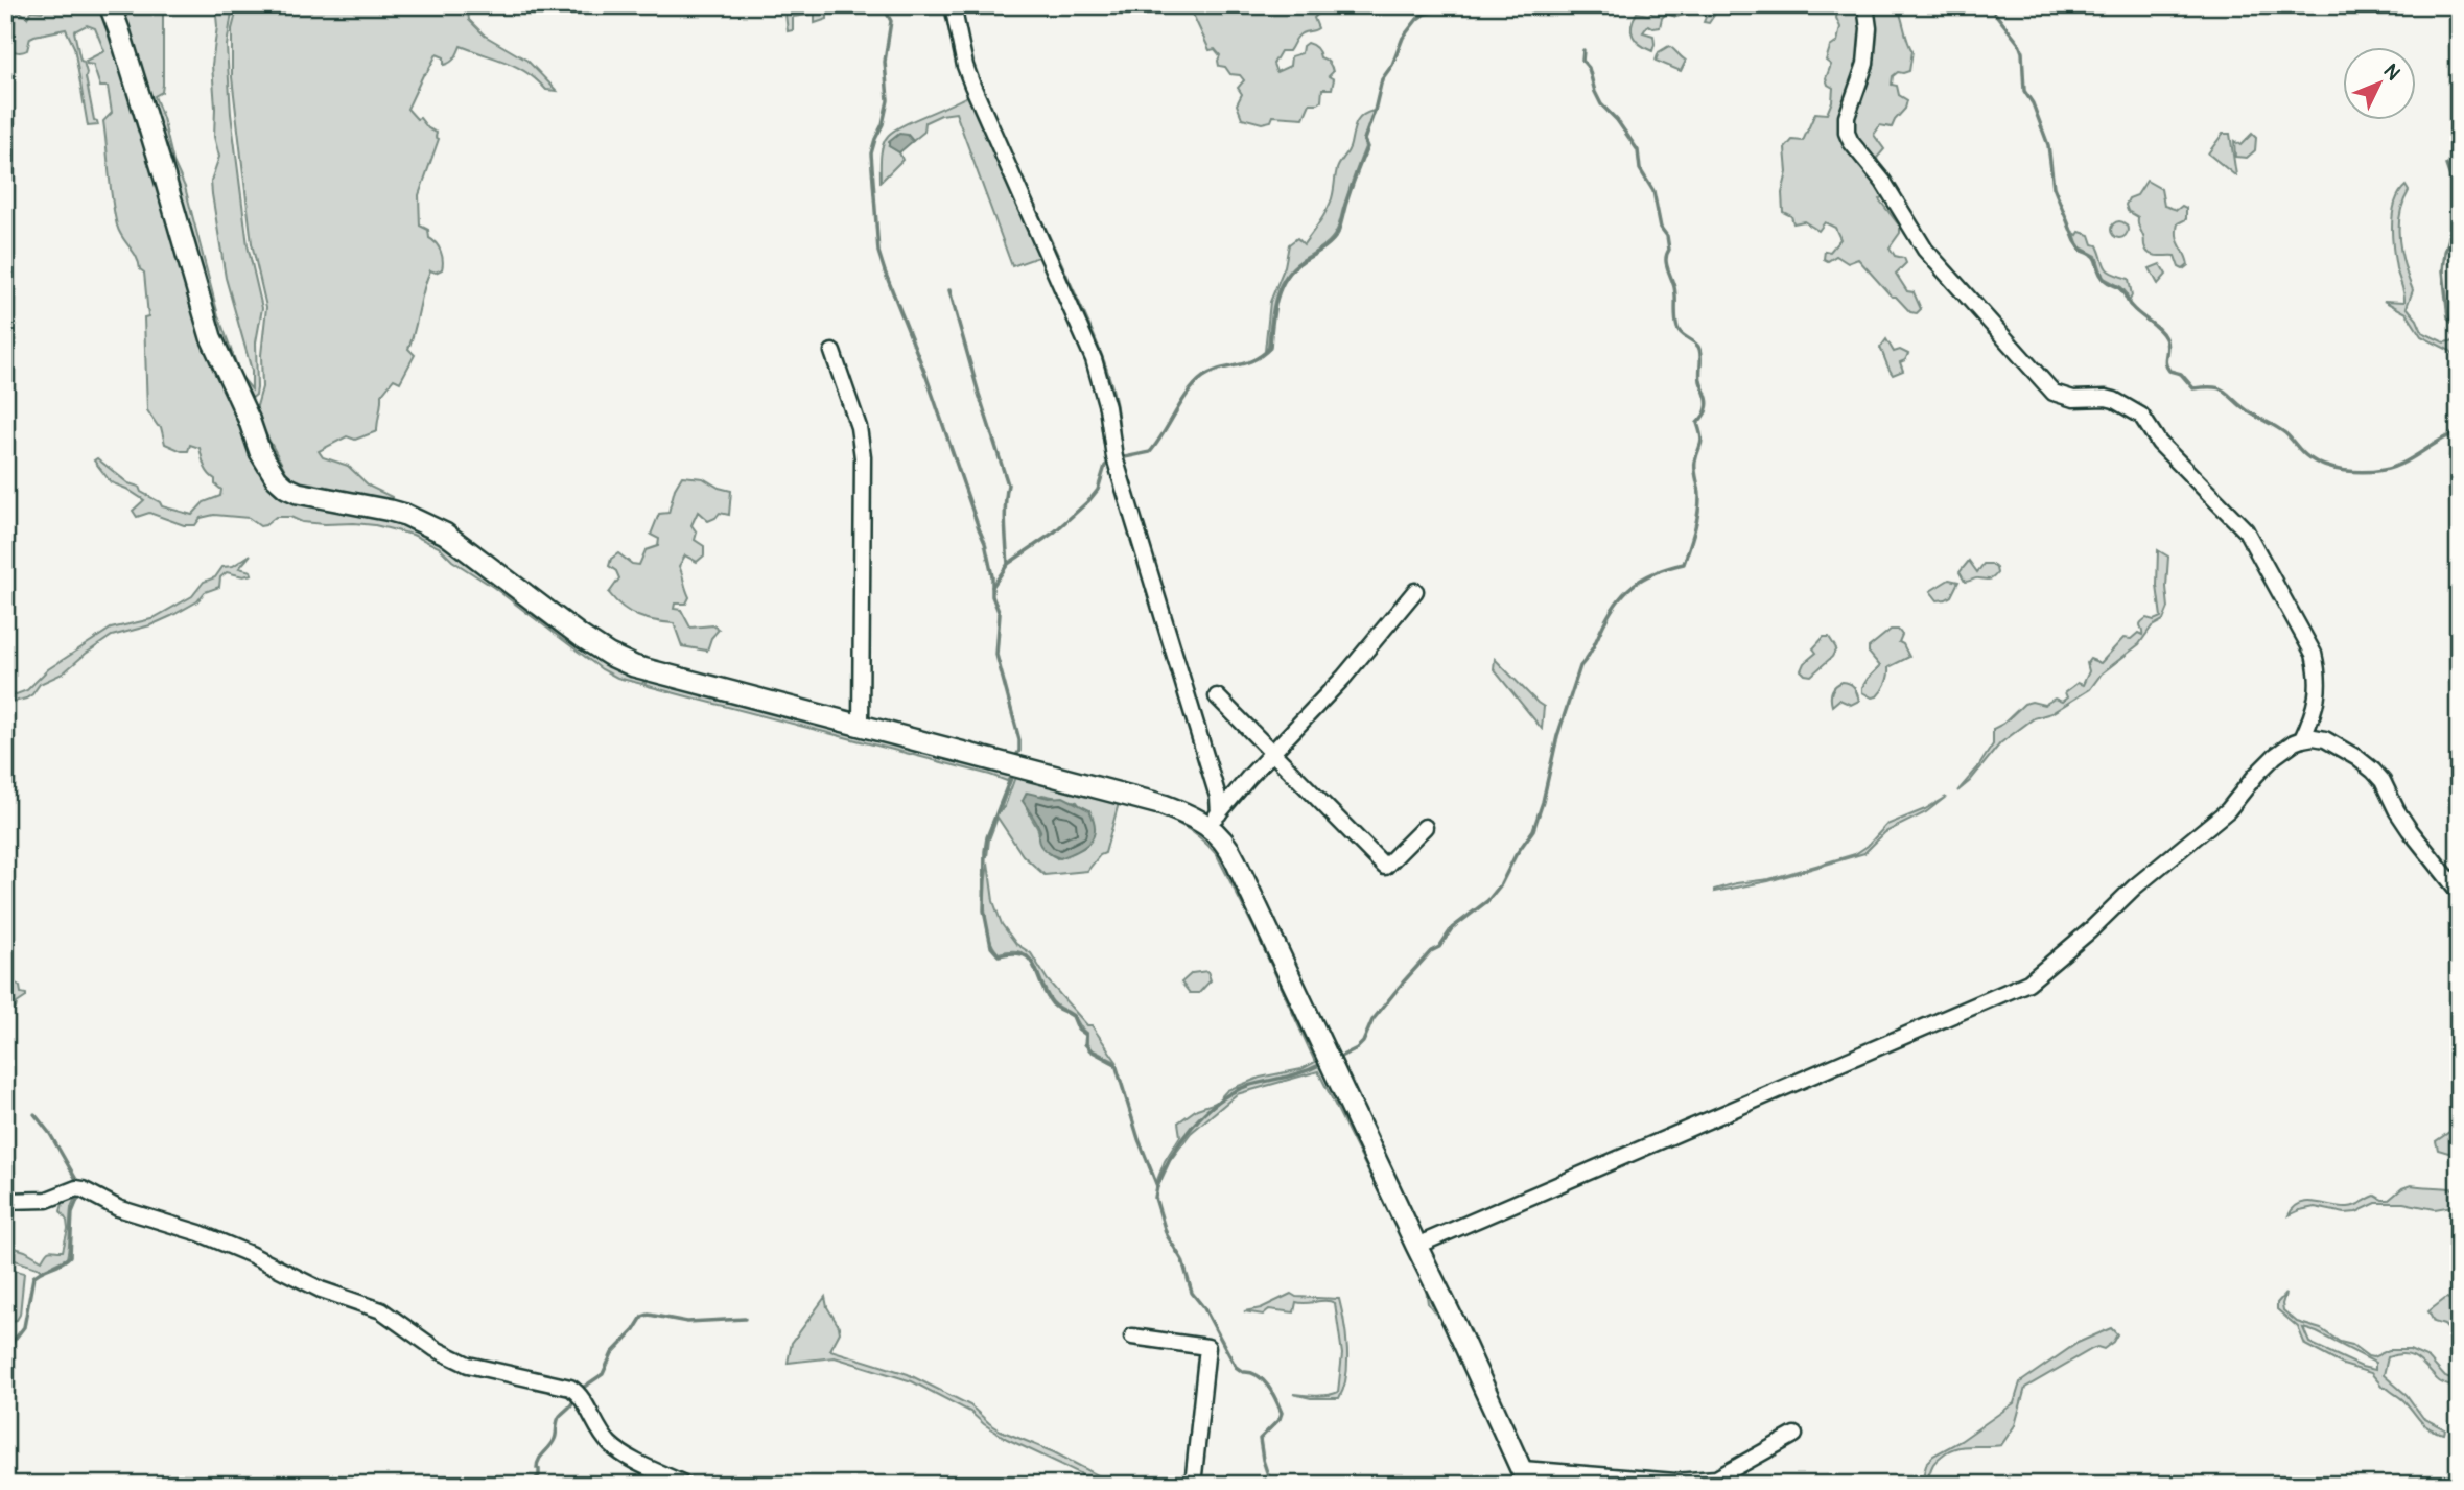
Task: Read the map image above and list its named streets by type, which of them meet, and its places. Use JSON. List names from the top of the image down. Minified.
{"north":"top right"}
